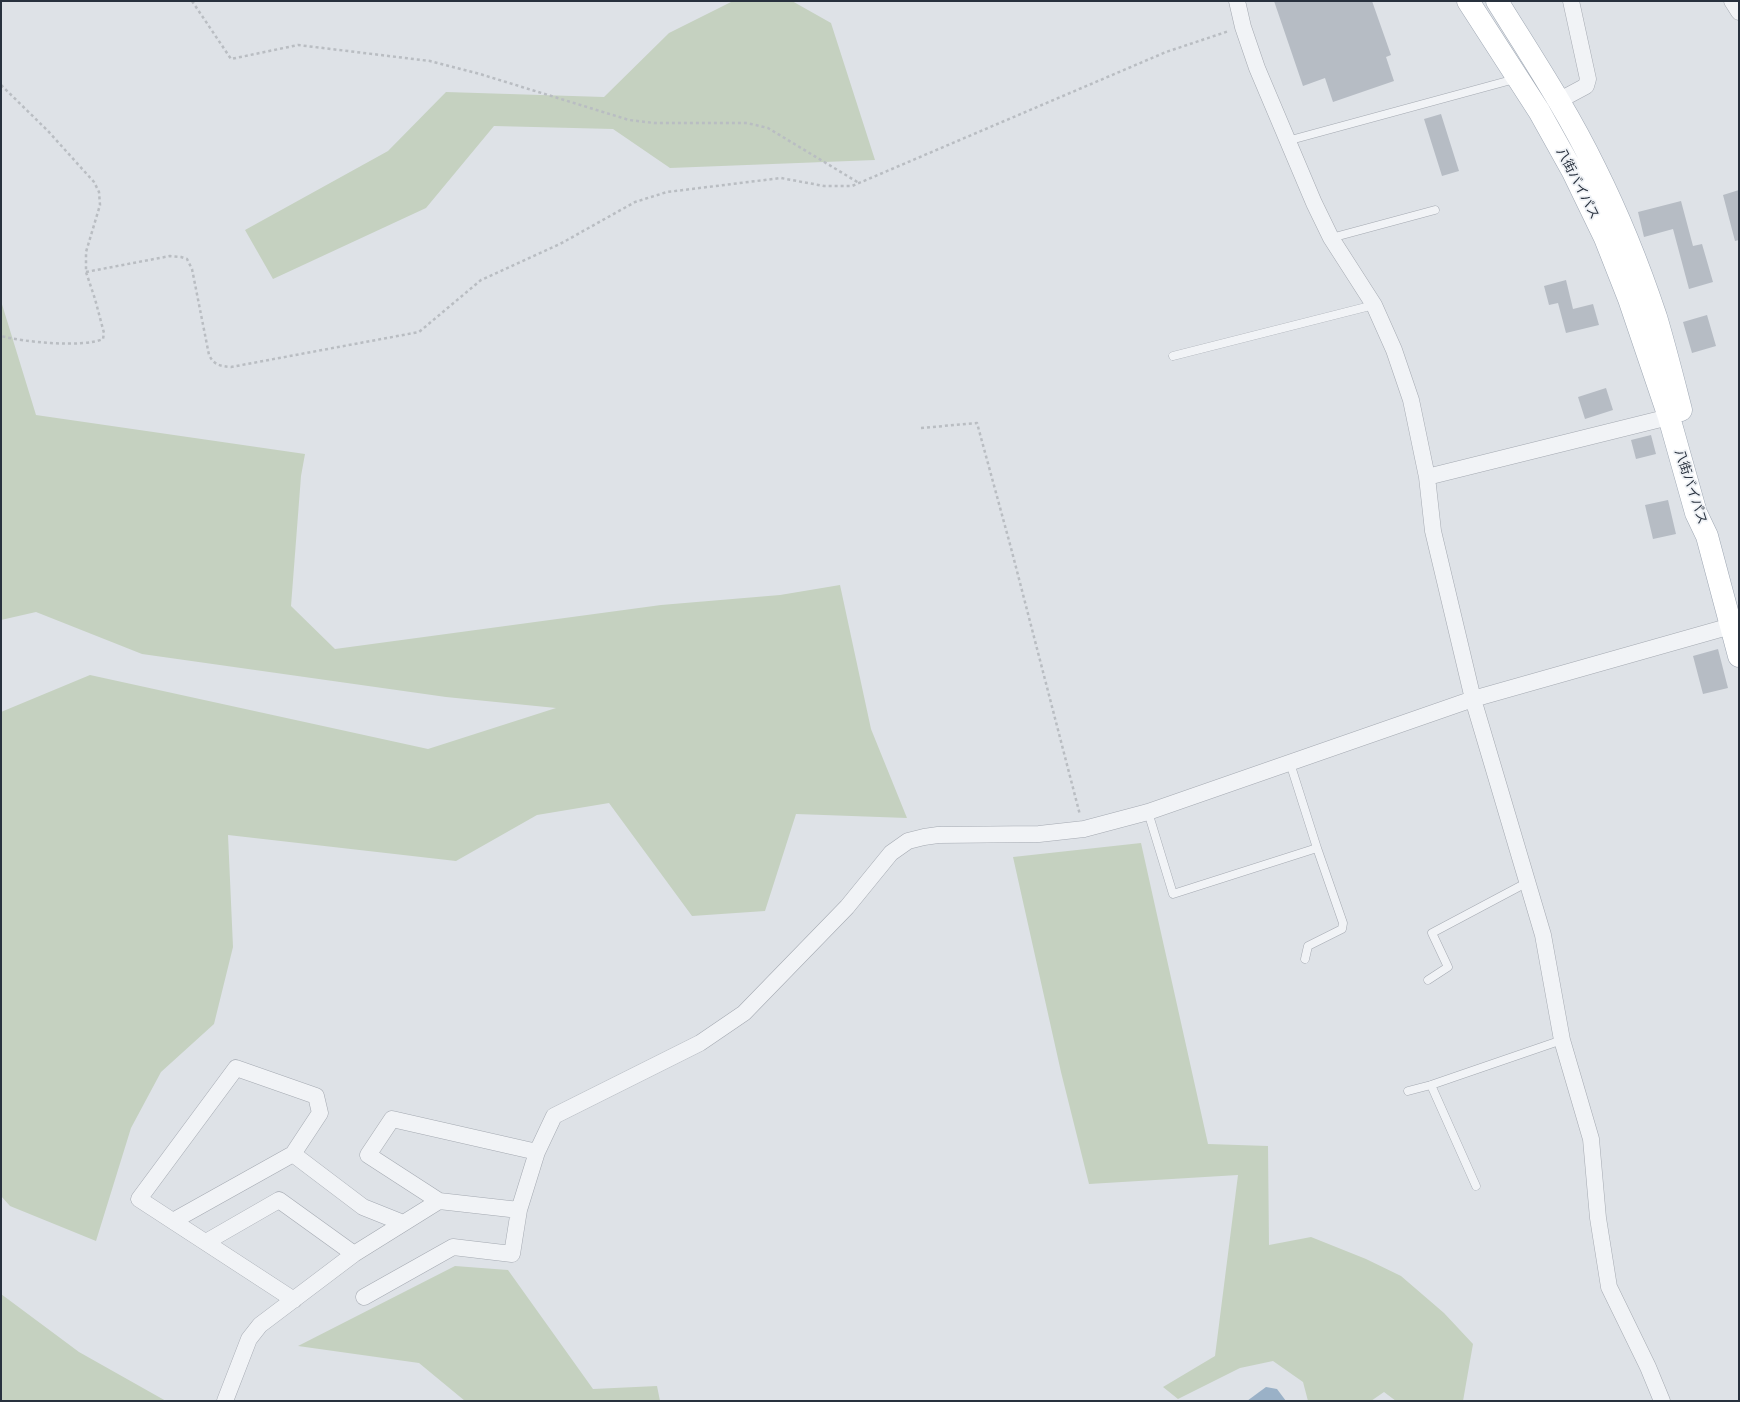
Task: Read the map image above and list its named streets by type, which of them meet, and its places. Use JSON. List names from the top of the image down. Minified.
{"streets":{"main road":["八街バイパス"]}}
